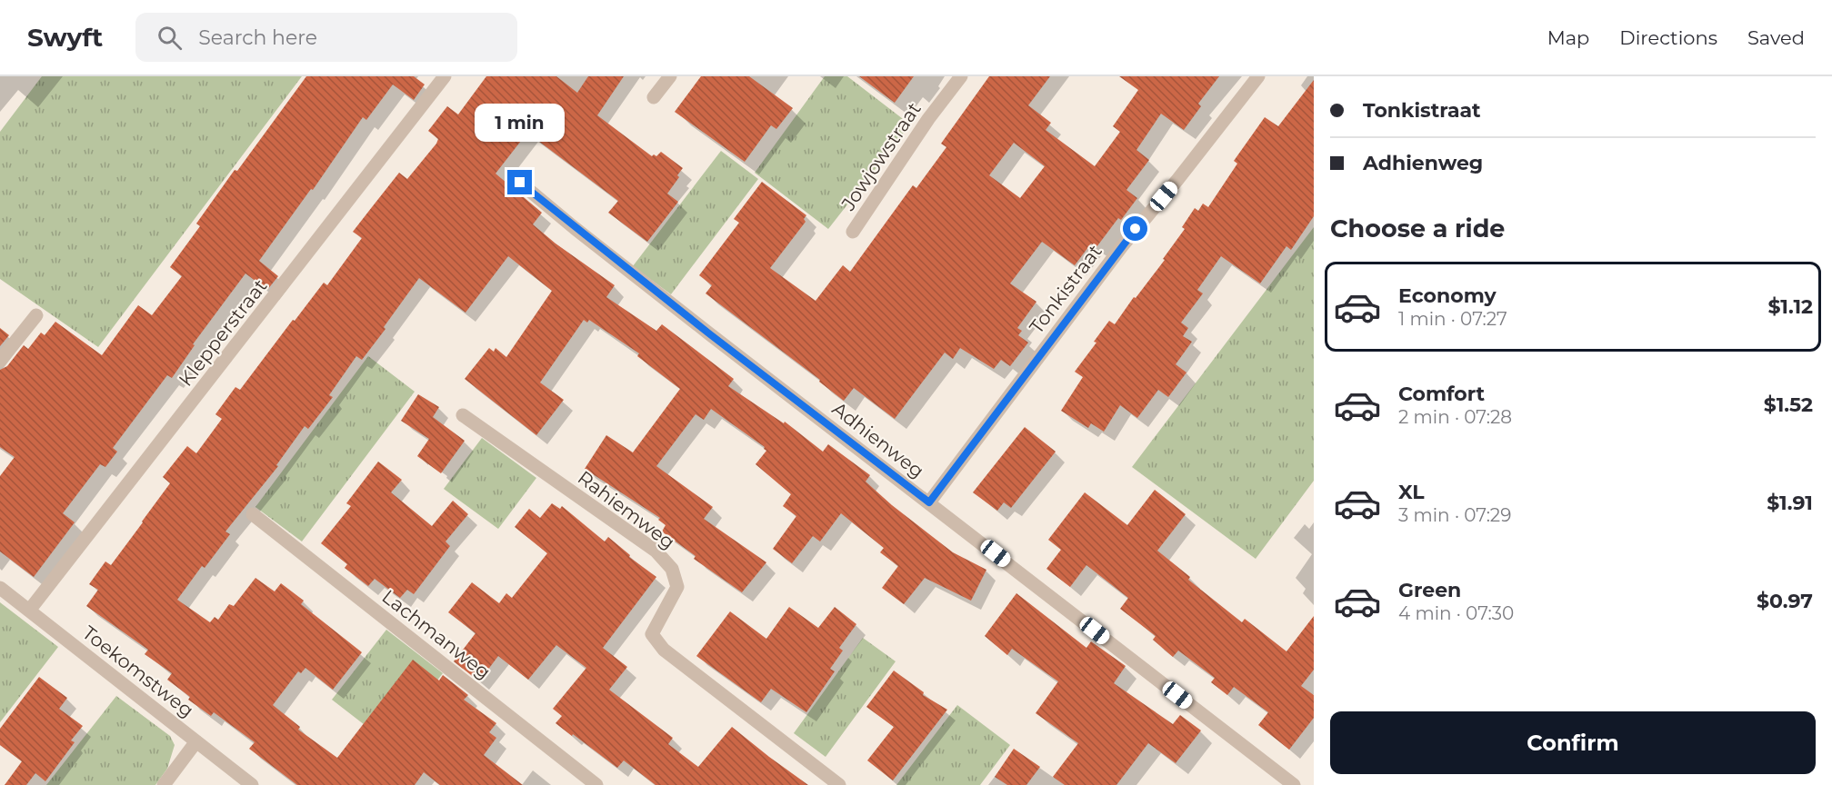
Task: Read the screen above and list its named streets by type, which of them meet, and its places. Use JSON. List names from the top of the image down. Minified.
{"streets":{"street":["Jowjowstraat","Tonkistraat","Klepperstraat","Adhienweg","Rahiemweg","Lachmanweg","Toekomstweg"]},"crossings":[["Tonkistraat","Adhienweg"],["Klepperstraat","Toekomstweg"]],"page":{"header":"Swyft","search":"Search here","nav":["Map","Directions","Saved"],"banner":["Tonkistraat","Adhienweg"],"bubble":"1 min","heading":"Choose a ride","list":[{"name":"Economy","note":"1 min · 07:27","value":"$1.12"},{"name":"Comfort","note":"2 min · 07:28","value":"$1.52"},{"name":"XL","note":"3 min · 07:29","value":"$1.91"},{"name":"Green","note":"4 min · 07:30","value":"$0.97"}],"buttons":"Confirm"}}
